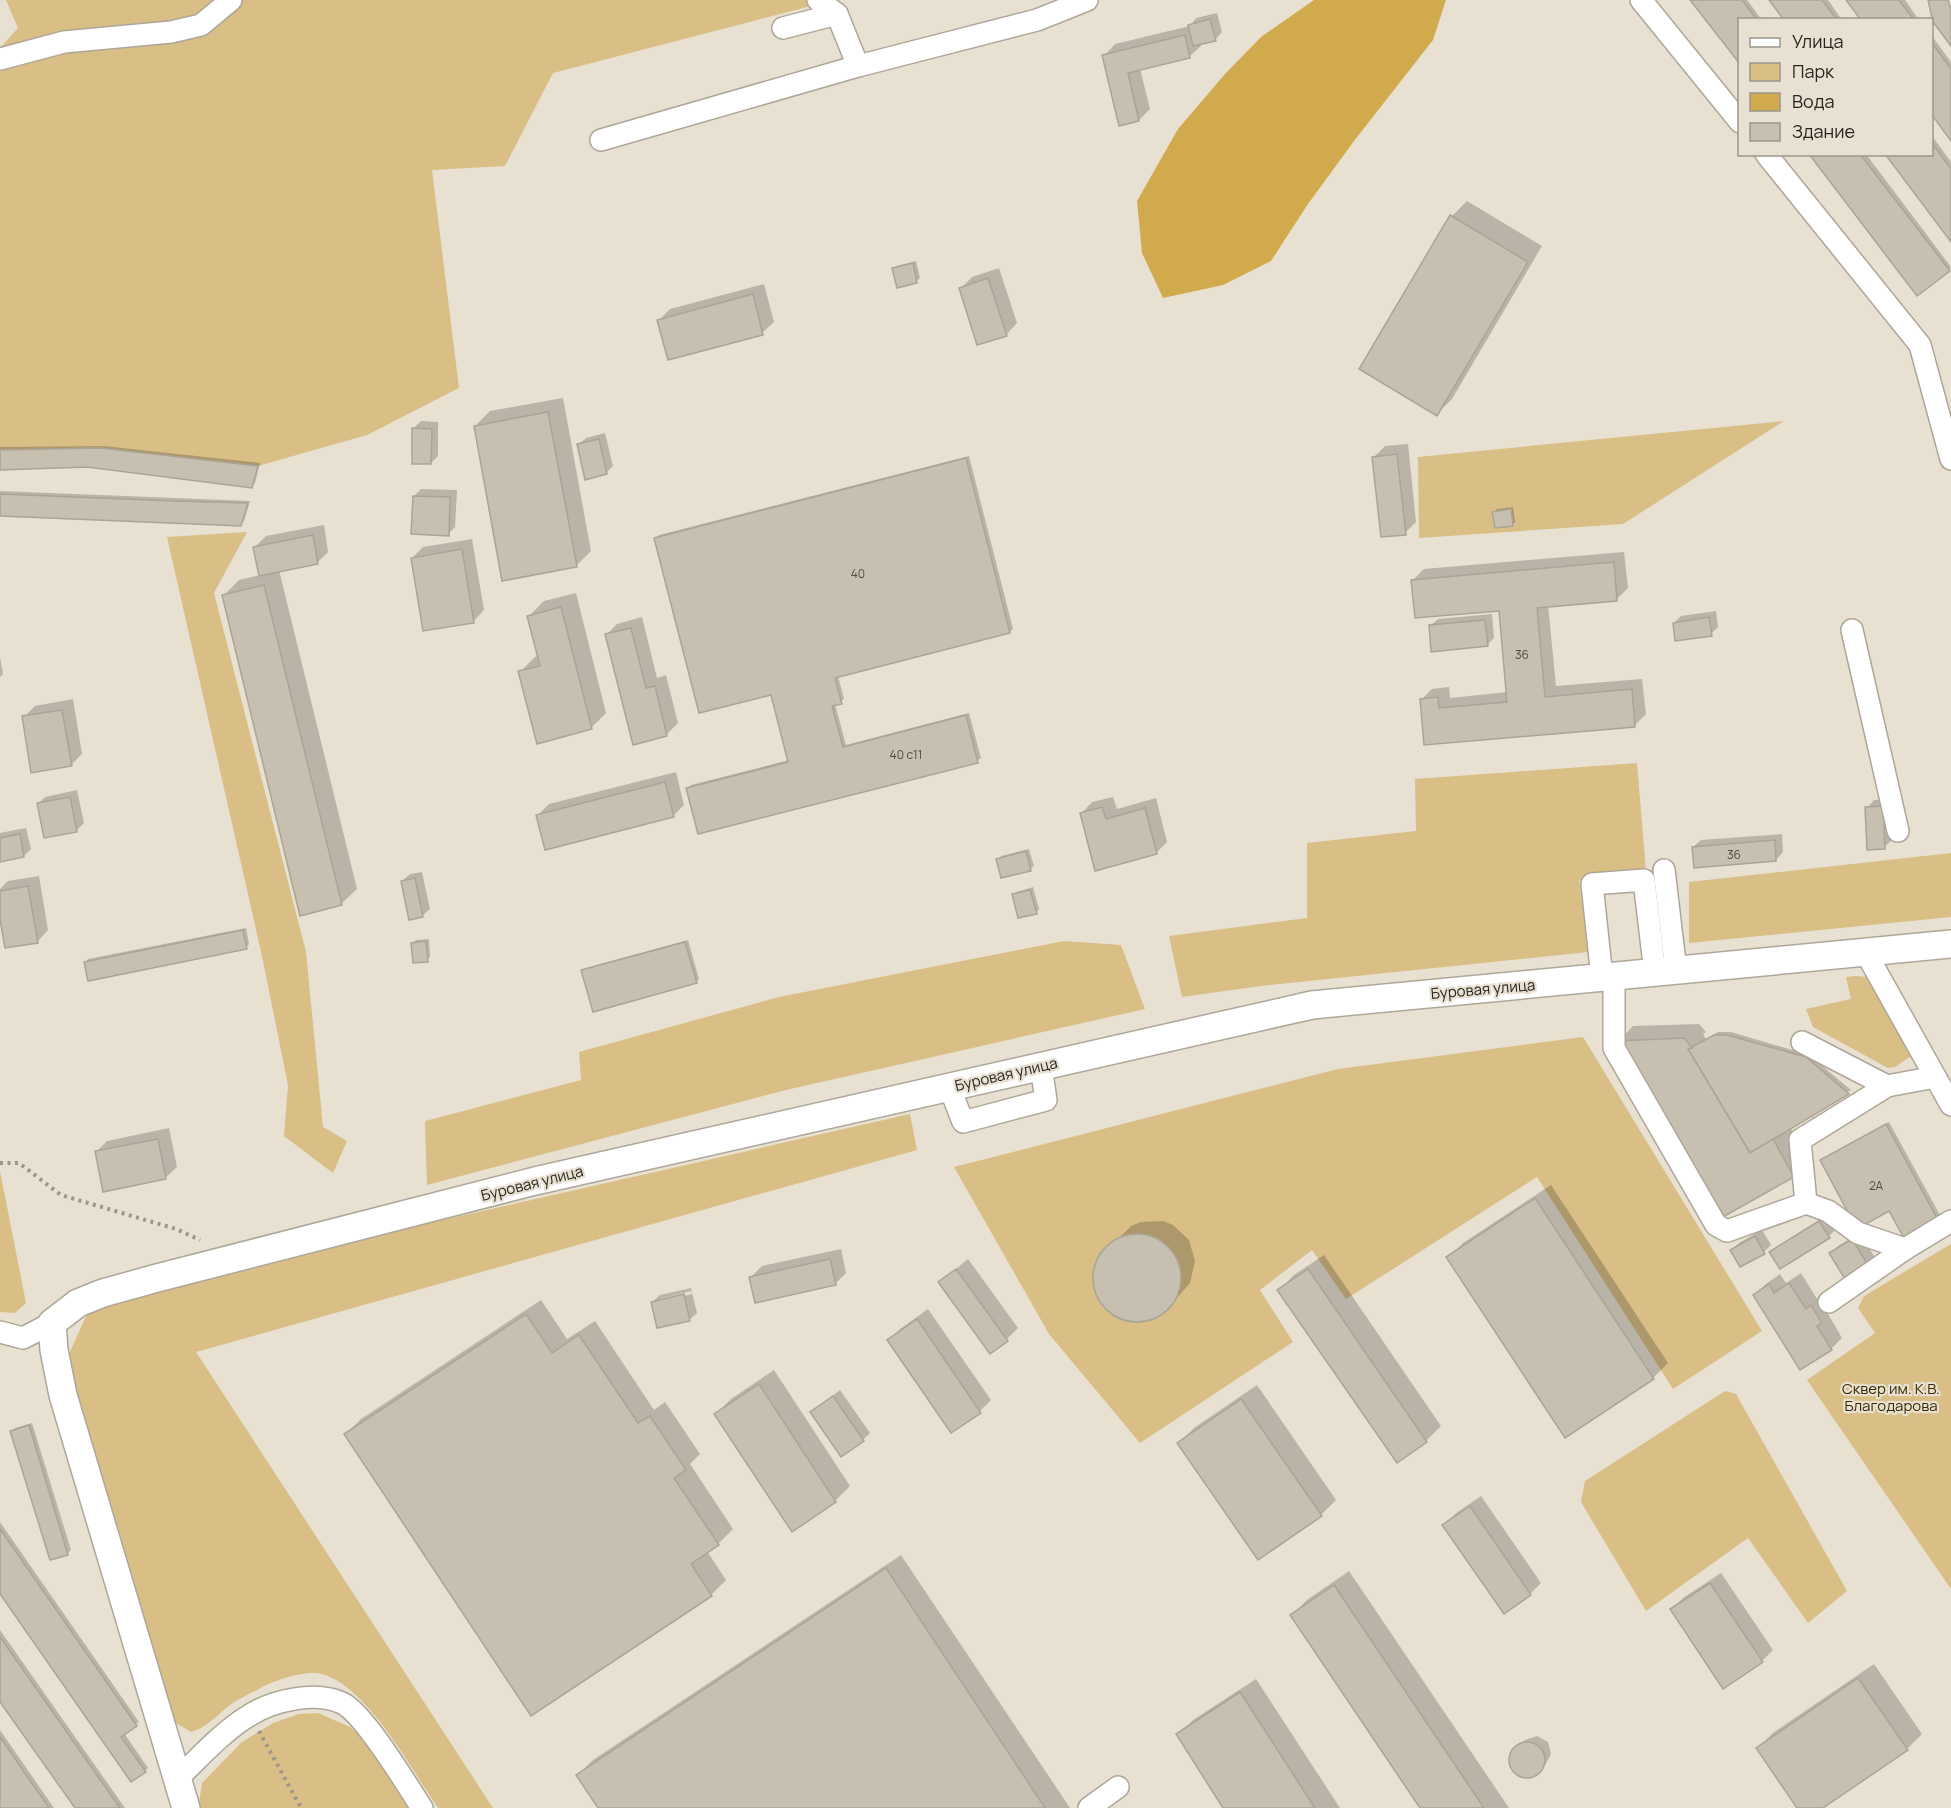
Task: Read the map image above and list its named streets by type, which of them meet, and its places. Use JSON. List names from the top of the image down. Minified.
{"streets":{"main road":["Буровая улица"]},"parks":["Сквер им. К.В. Благодарова"],"house_numbers":["40","36","40 с11","36","2А"],"legend":["Улица","Парк","Вода","Здание"]}
